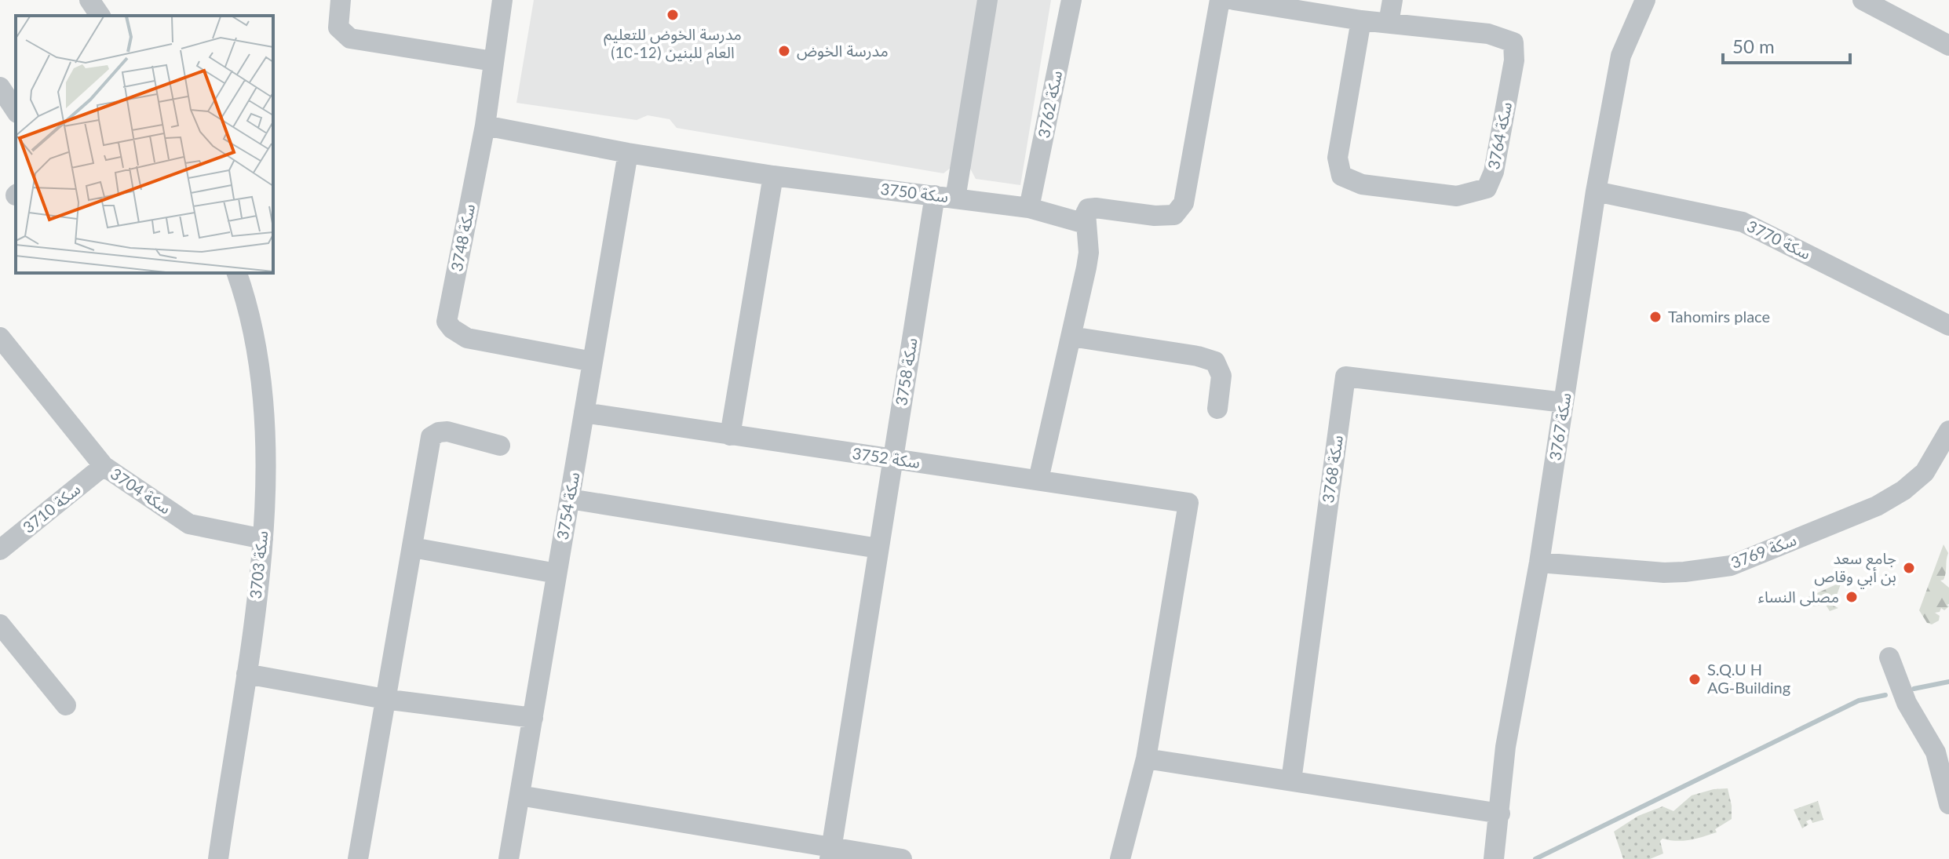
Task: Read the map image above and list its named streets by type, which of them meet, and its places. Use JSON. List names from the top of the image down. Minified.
{"streets":{"street":["سكة 3762","سكة 3764","سكة 3750","سكة 3748","سكة 3770","سكة 3758","سكة 3767","سكة 3752","سكة 3768","سكة 3704","سكة 3754","سكة 3710","سكة 3769","سكة 3703"]},"crossings":[["سكة 3762","سكة 3750"],["سكة 3750","سكة 3748"],["سكة 3750","سكة 3758"],["سكة 3750","سكة 3754"],["سكة 3748","سكة 3754"],["سكة 3770","سكة 3767"],["سكة 3758","سكة 3752"],["سكة 3767","سكة 3768"],["سكة 3767","سكة 3769"],["سكة 3752","سكة 3754"],["سكة 3704","سكة 3710"],["سكة 3704","سكة 3703"]],"places":["مدرسة الخوض للتعليم العام للبنين (12-10)","مدرسة الخوض","Tahomirs place","جامع سعد بن أبي وقاص","مصلى النساء","S.Q.U H AG-Building"],"scale_bar":"50 m"}
